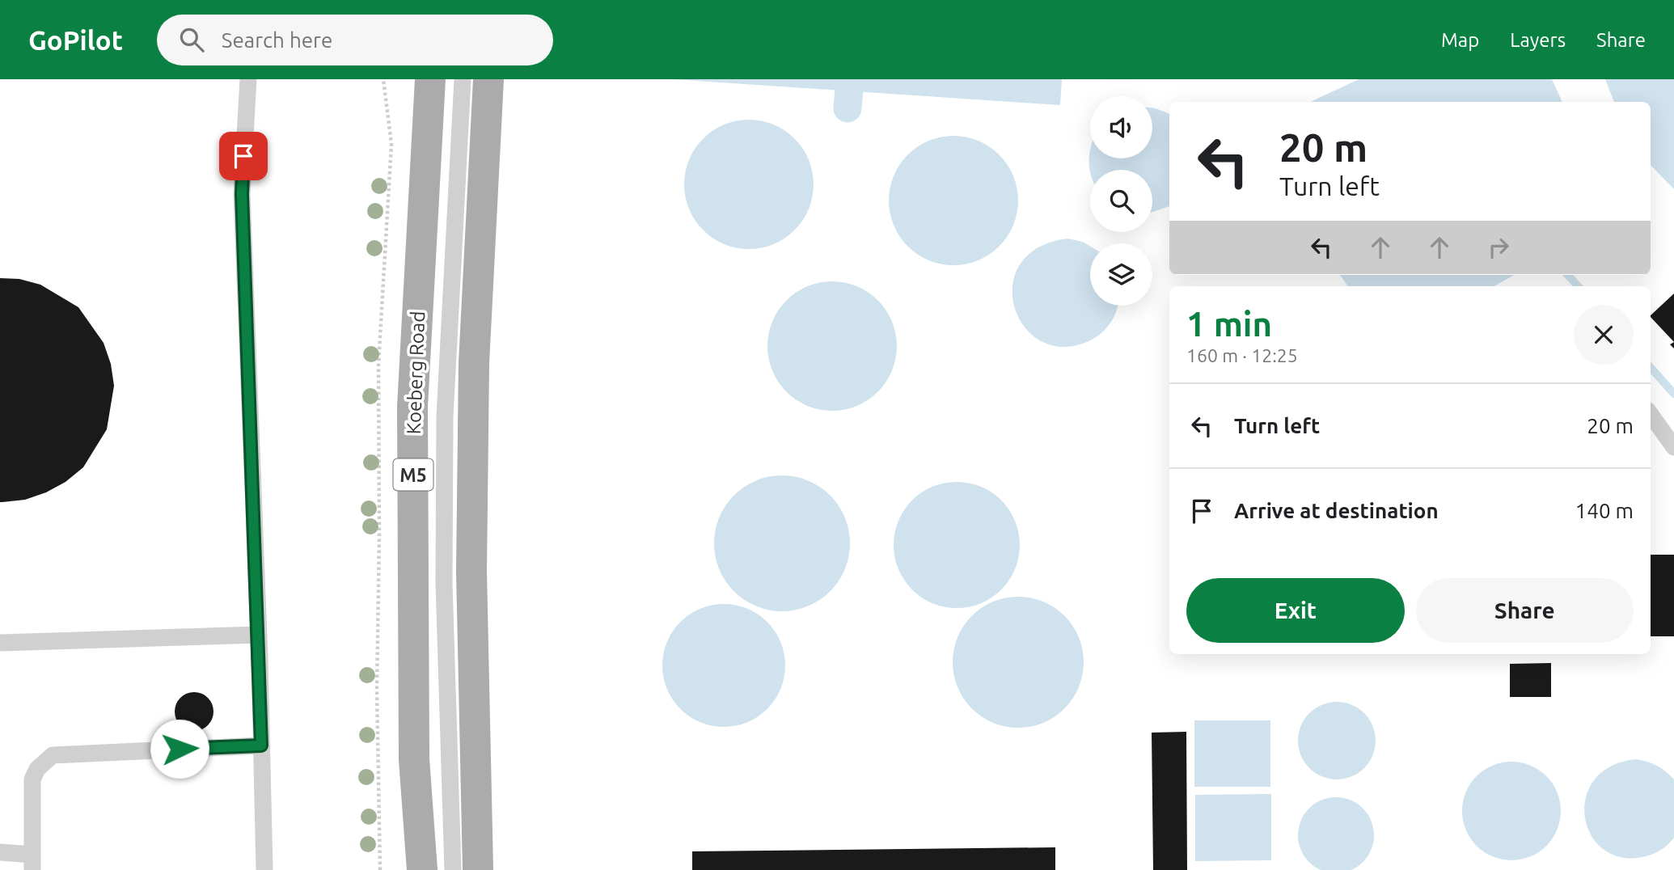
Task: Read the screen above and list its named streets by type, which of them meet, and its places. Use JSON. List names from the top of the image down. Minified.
{"streets":{"main road":["Koeberg Road","M5"]},"page":{"header":"GoPilot","search":"Search here","nav":["Map","Layers","Share"],"turn":["20 m","Turn left"],"heading":["1 min","160 m · 12:25"],"list":[{"name":"Turn left","value":"20 m"},{"name":"Arrive at destination","value":"140 m"}],"buttons":["Exit","Share"]}}
